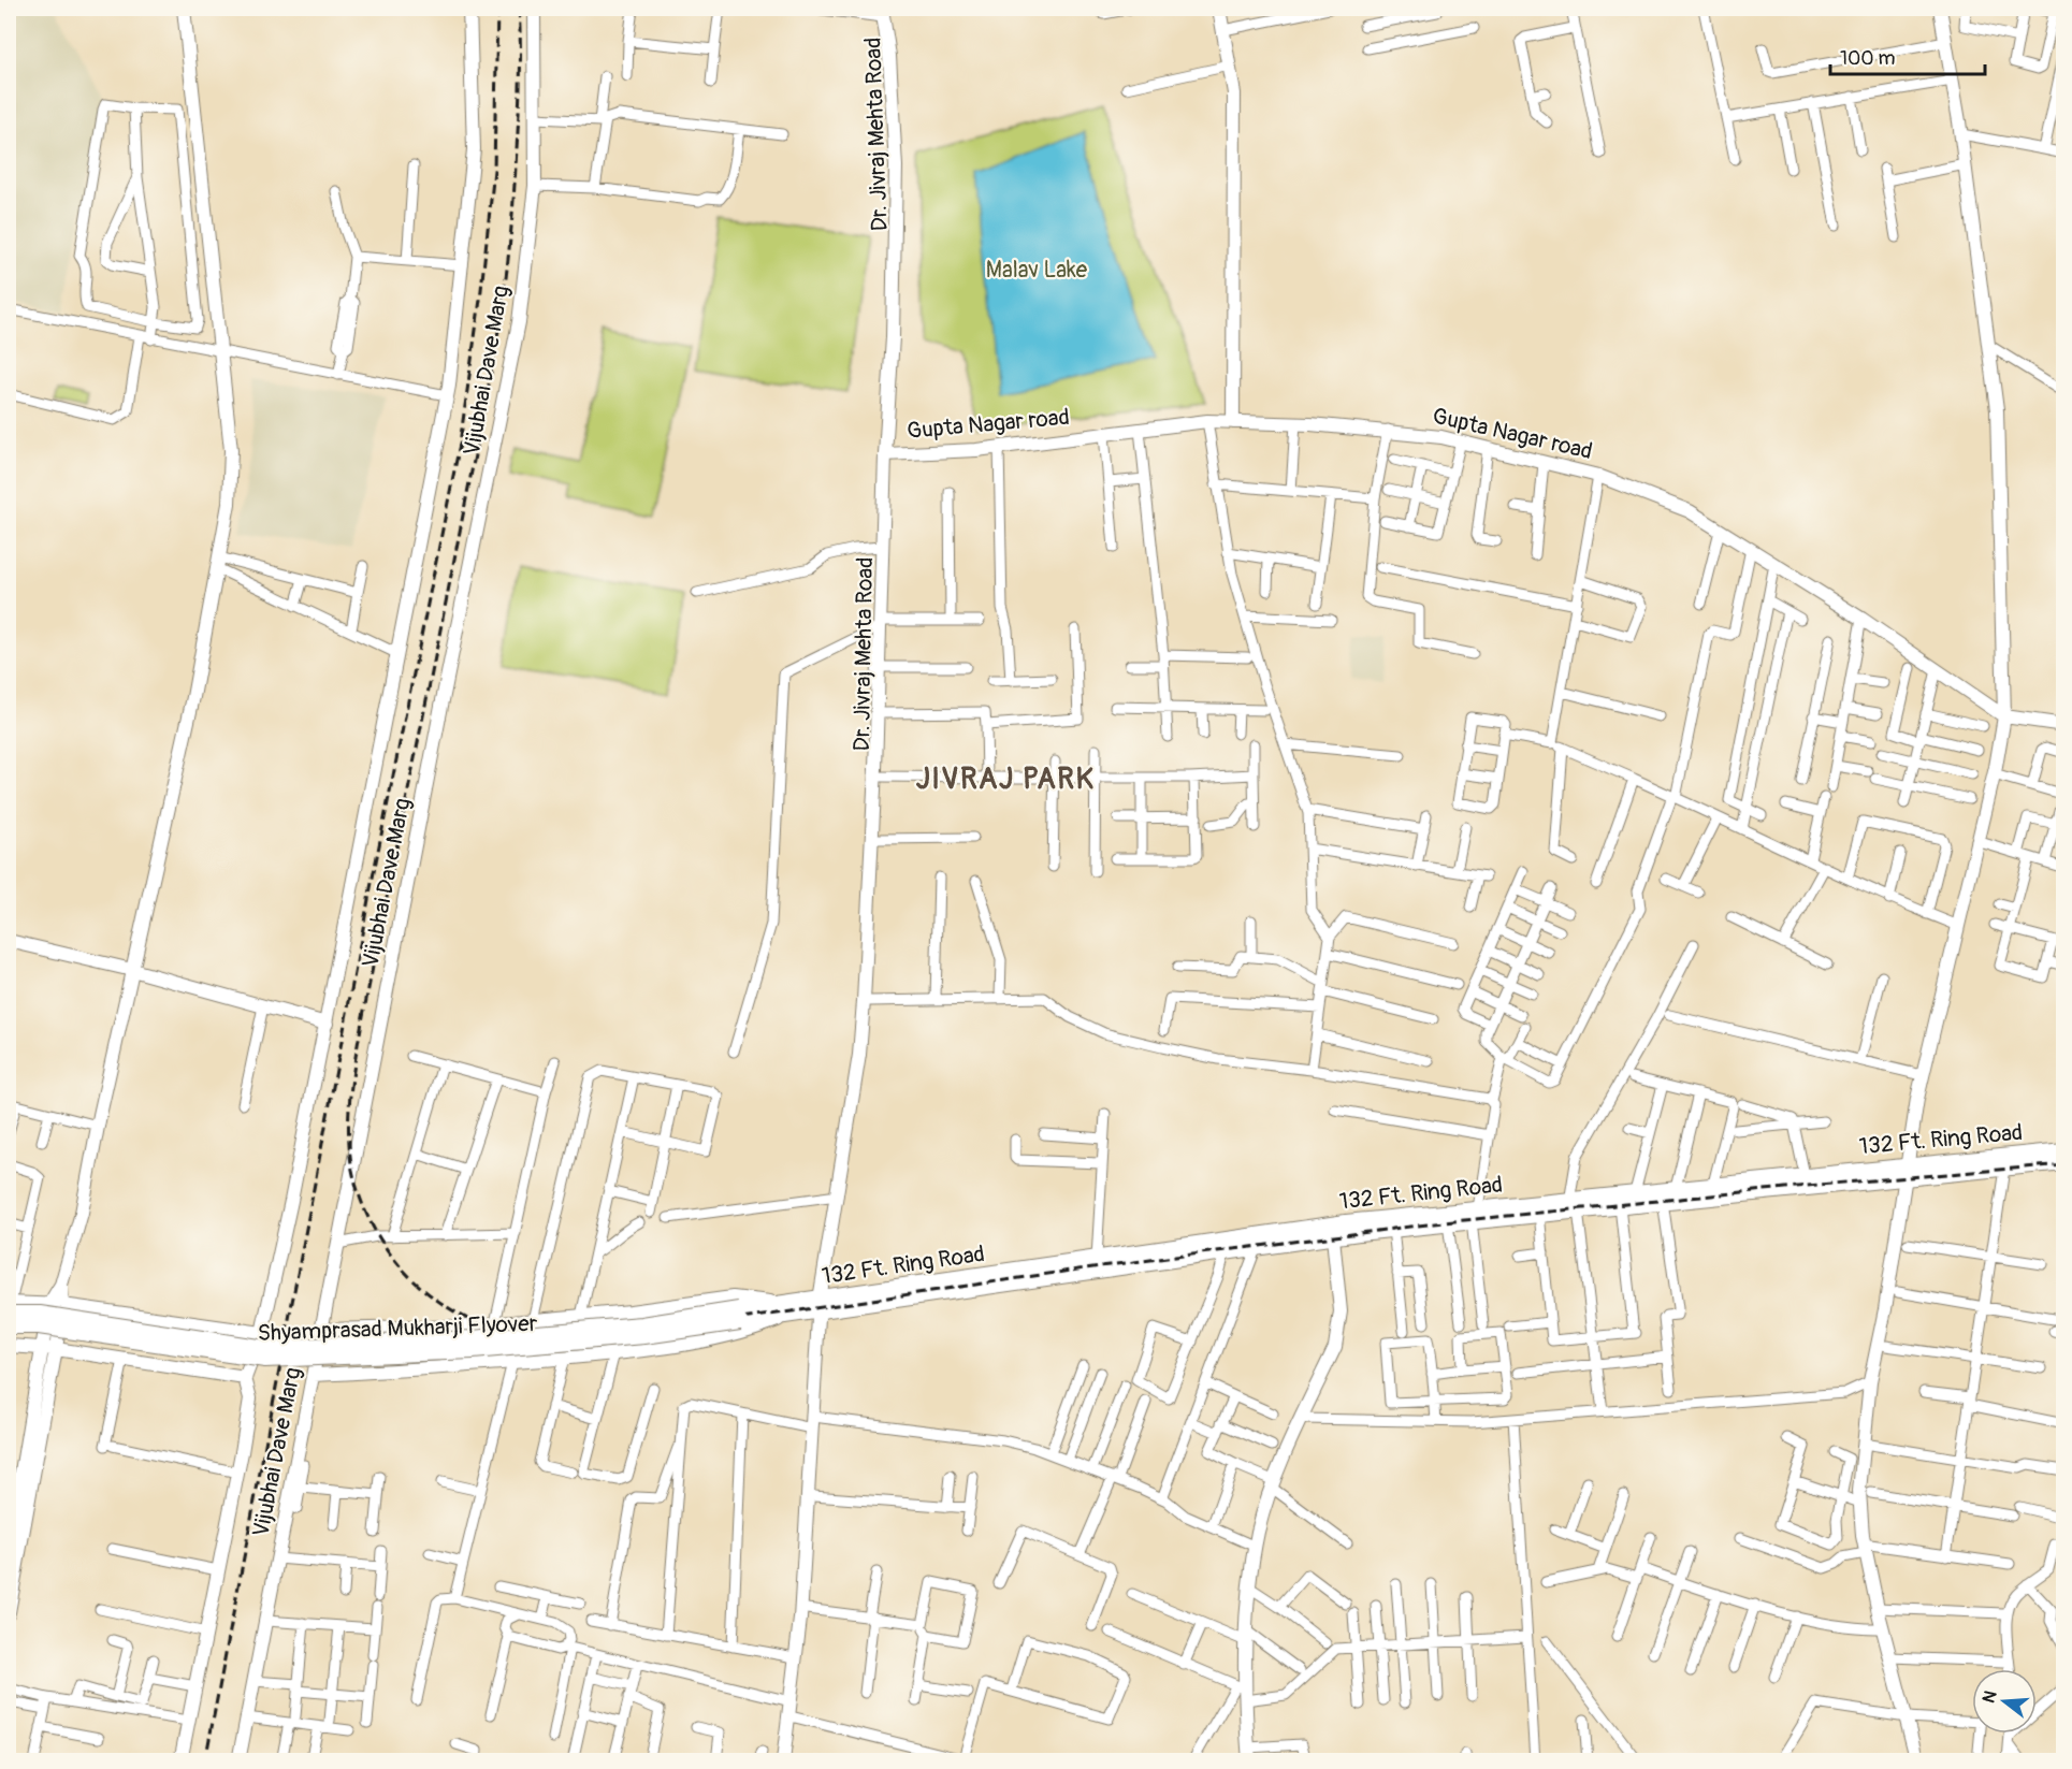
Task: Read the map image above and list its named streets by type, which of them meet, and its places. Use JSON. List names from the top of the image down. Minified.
{"streets":{"main road":["132 Ft. Ring Road","Shyamprasad Mukharji Flyover"],"street":["Dr. Jivraj Mehta Road","Vijubhai Dave Marg","Gupta Nagar road"]},"crossings":[["Dr. Jivraj Mehta Road","Gupta Nagar road"],["Dr. Jivraj Mehta Road","132 Ft. Ring Road"],["132 Ft. Ring Road","Shyamprasad Mukharji Flyover"]],"districts":["JIVRAJ PARK"],"parks":["Malav Lake"],"scale_bar":"100 m","north":"left"}
